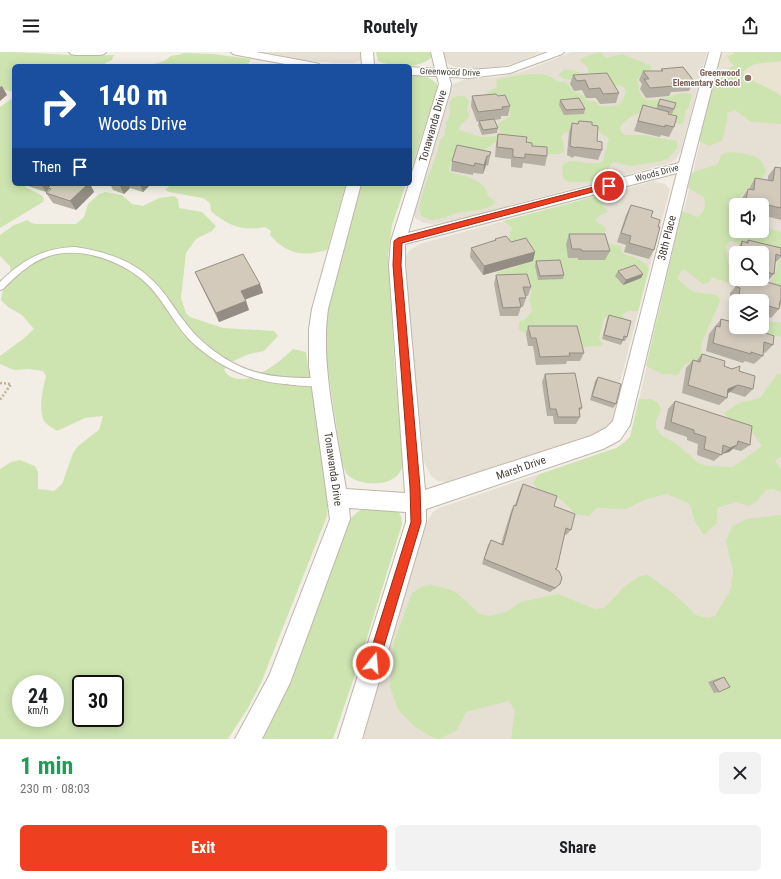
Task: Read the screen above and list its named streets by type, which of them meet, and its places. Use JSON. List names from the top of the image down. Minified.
{"streets":{"street":["Greenwood Drive","Tonawanda Drive","Woods Drive","38th Place","Marsh Drive"]},"crossings":[["Greenwood Drive","Tonawanda Drive"],["Tonawanda Drive","Woods Drive"],["Tonawanda Drive","Marsh Drive"],["Woods Drive","38th Place"],["38th Place","Marsh Drive"]],"places":["Greenwood Elementary School"],"page":{"header":"Routely","turn":["140 m","Woods Drive"],"then":"Then","speed":"24 km/h","limit":"30","heading":["1 min","230 m · 08:03"],"buttons":["Exit","Share"]}}
